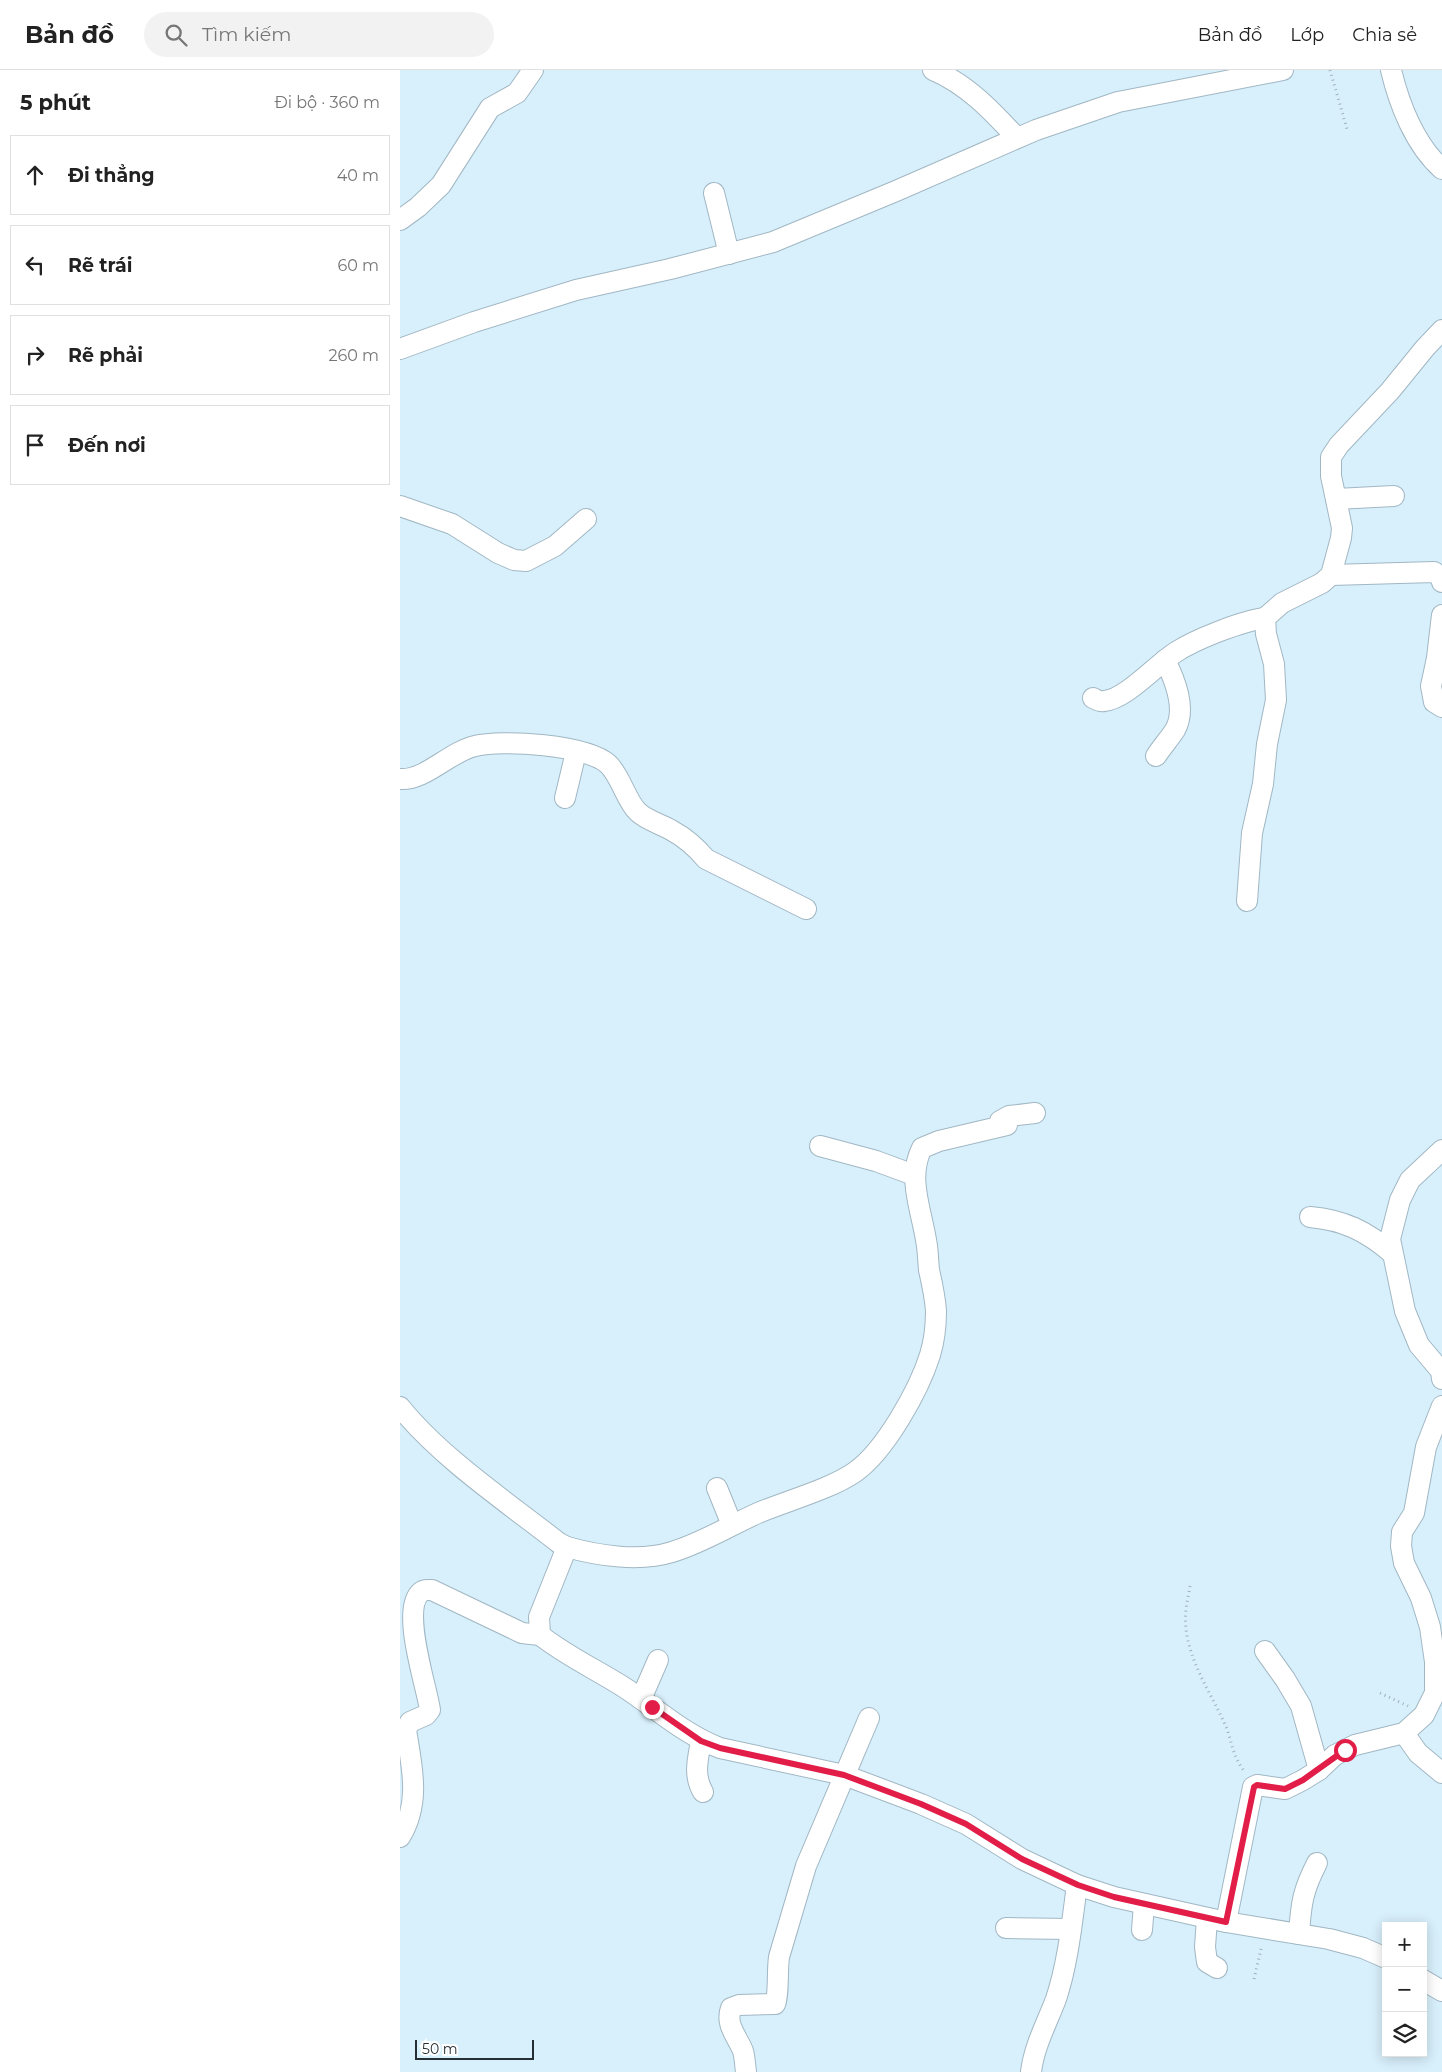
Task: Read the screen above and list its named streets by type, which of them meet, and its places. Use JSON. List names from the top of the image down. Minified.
{"scale_bar":"50 m","page":{"header":"Bản đồ","search":"Tìm kiếm","nav":["Bản đồ","Lớp","Chia sẻ"],"heading":["5 phút","Đi bộ · 360 m"],"list":[["Đi thẳng","40 m"],["Rẽ trái","60 m"],["Rẽ phải","260 m"],"Đến nơi"],"map_buttons":["+","−"],"scale":"50 m"}}
